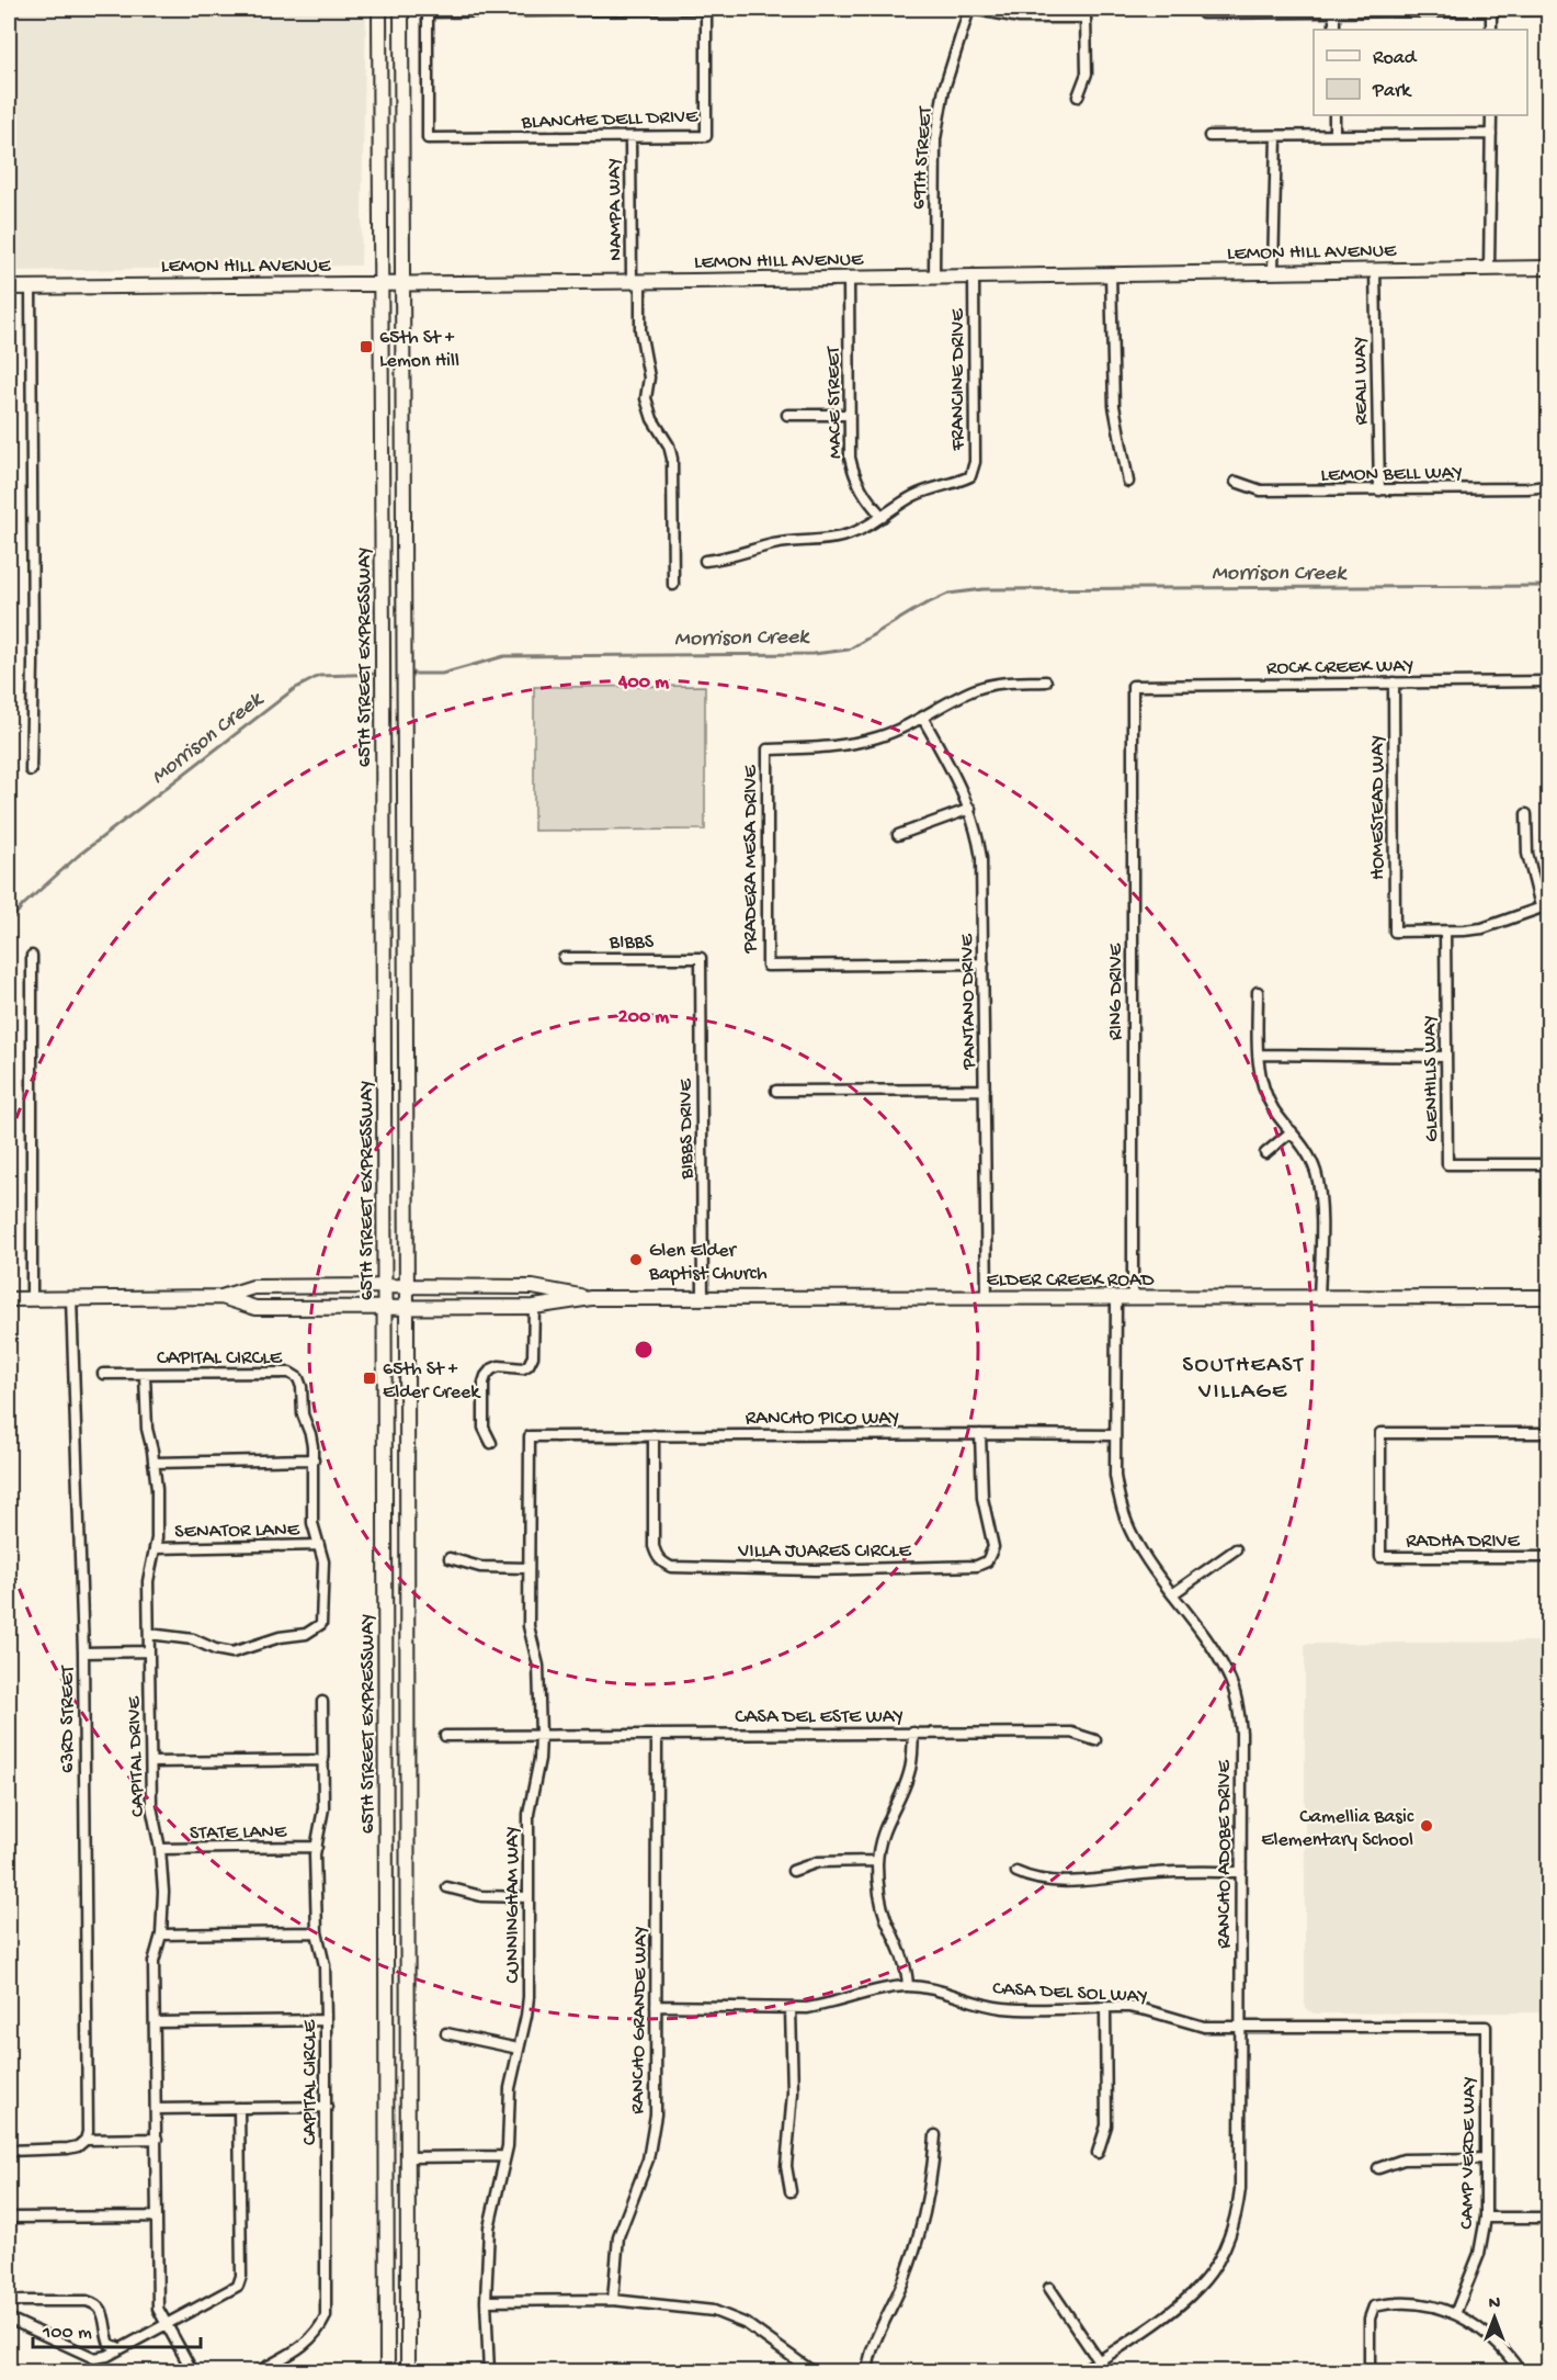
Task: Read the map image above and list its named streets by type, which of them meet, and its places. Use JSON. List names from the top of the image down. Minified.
{"streets":{"main road":["LEMON HILL AVENUE","65TH STREET EXPRESSWAY","ELDER CREEK ROAD"],"street":["BLANCHE DELL DRIVE","69TH STREET","NAMPA WAY","FRANCINE DRIVE","REALI WAY","MACE STREET","LEMON BELL WAY","ROCK CREEK WAY","HOMESTEAD WAY","PRADERA MESA DRIVE","BIBBS","RING DRIVE","PANTANO DRIVE","GLENHILLS WAY","BIBBS DRIVE","CAPITAL CIRCLE","RANCHO PICO WAY","SENATOR LANE","RADHA DRIVE","VILLA JUARES CIRCLE","CASA DEL ESTE WAY","63RD STREET","CAPITAL DRIVE","STATE LANE","RANCHO ADOBE DRIVE","CUNNINGHAM WAY","CASA DEL SOL WAY","RANCHO GRANDE WAY","CAMP VERDE WAY"]},"crossings":[["BLANCHE DELL DRIVE","NAMPA WAY"],["69TH STREET","LEMON HILL AVENUE"],["NAMPA WAY","LEMON HILL AVENUE"],["LEMON HILL AVENUE","FRANCINE DRIVE"],["LEMON HILL AVENUE","REALI WAY"],["LEMON HILL AVENUE","MACE STREET"],["LEMON HILL AVENUE","65TH STREET EXPRESSWAY"],["FRANCINE DRIVE","MACE STREET"],["REALI WAY","LEMON BELL WAY"],["65TH STREET EXPRESSWAY","ELDER CREEK ROAD"],["ROCK CREEK WAY","HOMESTEAD WAY"],["ROCK CREEK WAY","RING DRIVE"],["HOMESTEAD WAY","GLENHILLS WAY"],["PRADERA MESA DRIVE","PANTANO DRIVE"],["BIBBS","BIBBS DRIVE"],["RING DRIVE","ELDER CREEK ROAD"],["PANTANO DRIVE","ELDER CREEK ROAD"],["BIBBS DRIVE","ELDER CREEK ROAD"],["ELDER CREEK ROAD","63RD STREET"],["ELDER CREEK ROAD","RANCHO ADOBE DRIVE"],["CAPITAL CIRCLE","SENATOR LANE"],["CAPITAL CIRCLE","CAPITAL DRIVE"],["CAPITAL CIRCLE","STATE LANE"],["RANCHO PICO WAY","VILLA JUARES CIRCLE"],["RANCHO PICO WAY","RANCHO ADOBE DRIVE"],["RANCHO PICO WAY","CUNNINGHAM WAY"],["SENATOR LANE","CAPITAL DRIVE"],["CASA DEL ESTE WAY","CUNNINGHAM WAY"],["CASA DEL ESTE WAY","RANCHO GRANDE WAY"],["CAPITAL DRIVE","STATE LANE"],["RANCHO ADOBE DRIVE","CASA DEL SOL WAY"],["CASA DEL SOL WAY","RANCHO GRANDE WAY"],["CASA DEL SOL WAY","CAMP VERDE WAY"]],"districts":["SOUTHEAST VILLAGE"],"water":["Morrison Creek"],"places":{"transit":["65th St + Lemon Hill","65th St + Elder Creek"],"other":["Glen Elder Baptist Church","Camellia Basic Elementary School"]},"legend":["Road","Park"],"scale_bar":"100 m","north":"top","rings":["400 m","200 m"]}
